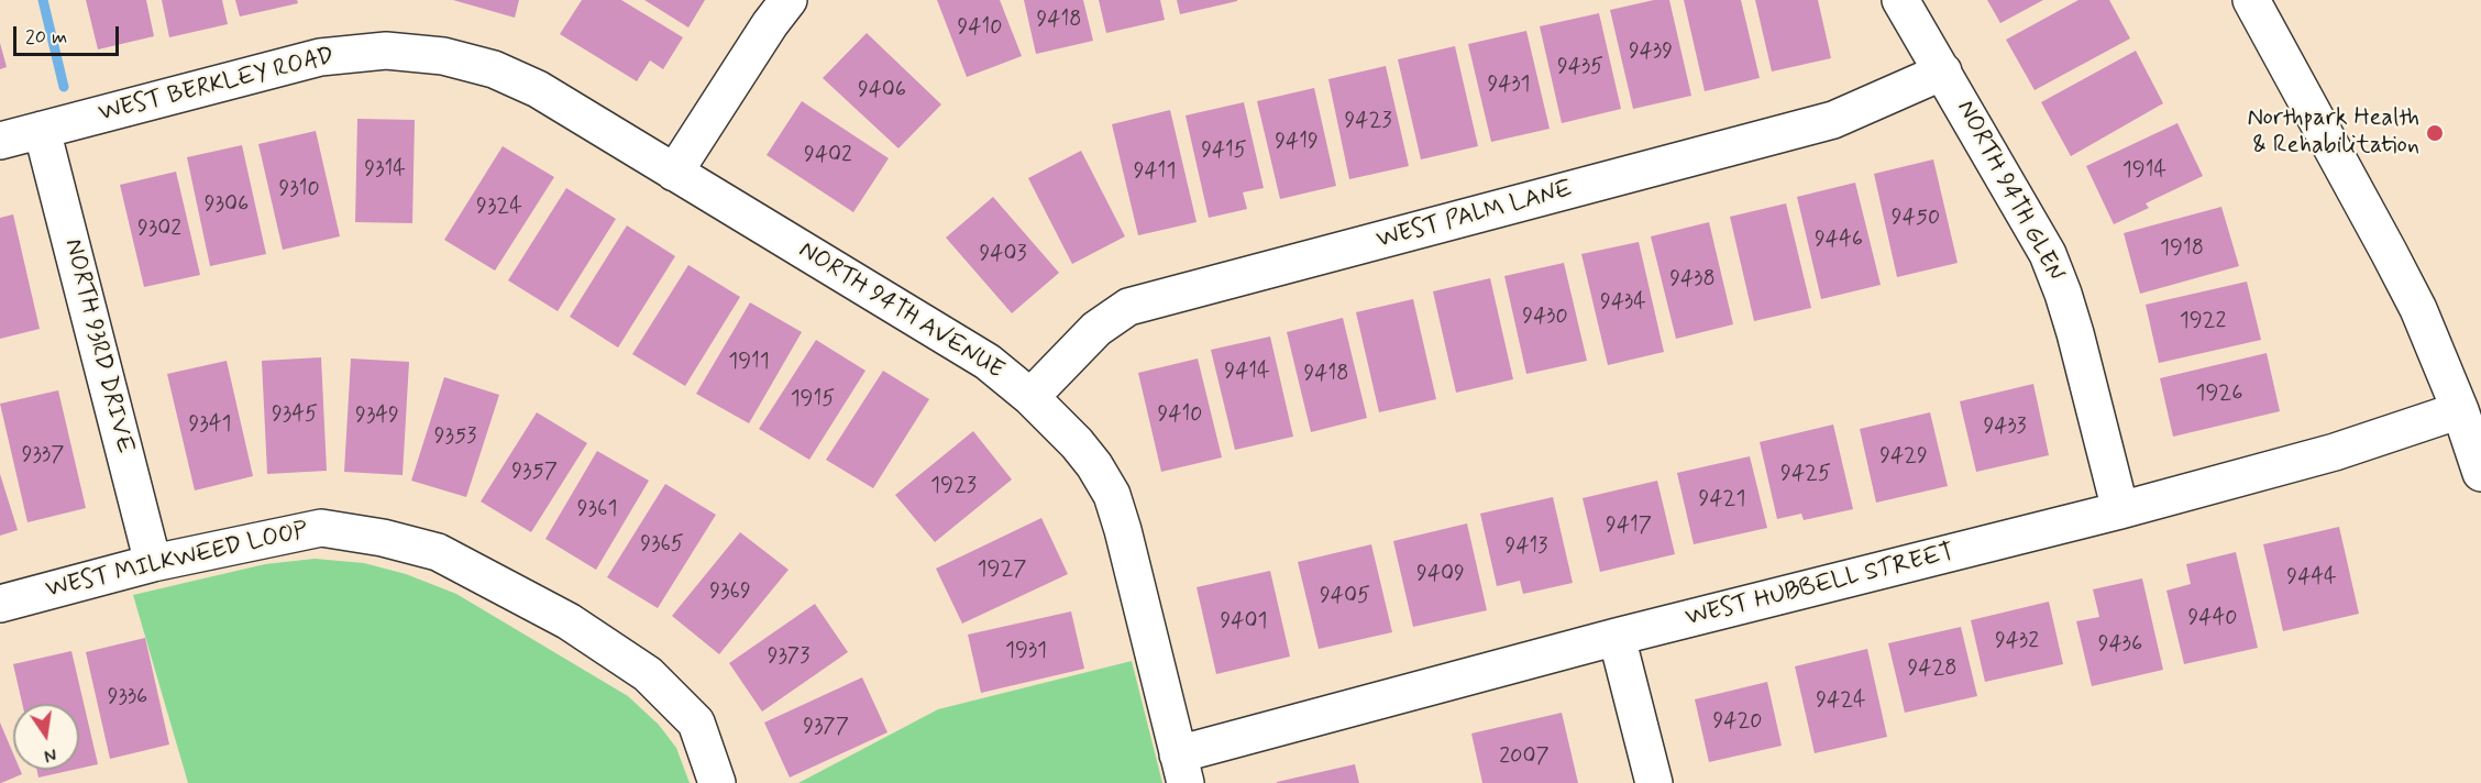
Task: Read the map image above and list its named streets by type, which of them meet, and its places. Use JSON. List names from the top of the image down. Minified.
{"streets":{"street":["WEST BERKLEY ROAD","NORTH 94TH GLEN","WEST PALM LANE","NORTH 94TH AVENUE","NORTH 93RD DRIVE","WEST MILKWEED LOOP","WEST HUBBELL STREET"]},"crossings":[["WEST BERKLEY ROAD","NORTH 94TH AVENUE"],["WEST BERKLEY ROAD","NORTH 93RD DRIVE"],["NORTH 94TH GLEN","WEST PALM LANE"],["NORTH 94TH GLEN","WEST HUBBELL STREET"],["WEST PALM LANE","NORTH 94TH AVENUE"],["NORTH 94TH AVENUE","WEST HUBBELL STREET"],["NORTH 93RD DRIVE","WEST MILKWEED LOOP"]],"places":["Northpark Health & Rehabilitation"],"house_numbers":["9418","9410","9439","9435","9431","9406","9423","9419","9415","9402","9314","1914","9411","9310","9306","9324","9450","9302","9446","1918","9403","9438","9434","9430","1922","1911","9414","9418","1926","1915","9345","9410","9349","9341","9433","9353","9337","9429","9357","9425","1923","9421","9361","9417","9365","9413","1927","9409","9444","9369","9405","9440","9401","9432","9436","1931","9373","9428","9336","9424","9420","9377","2007"],"scale_bar":"20 m","north":"bottom"}
